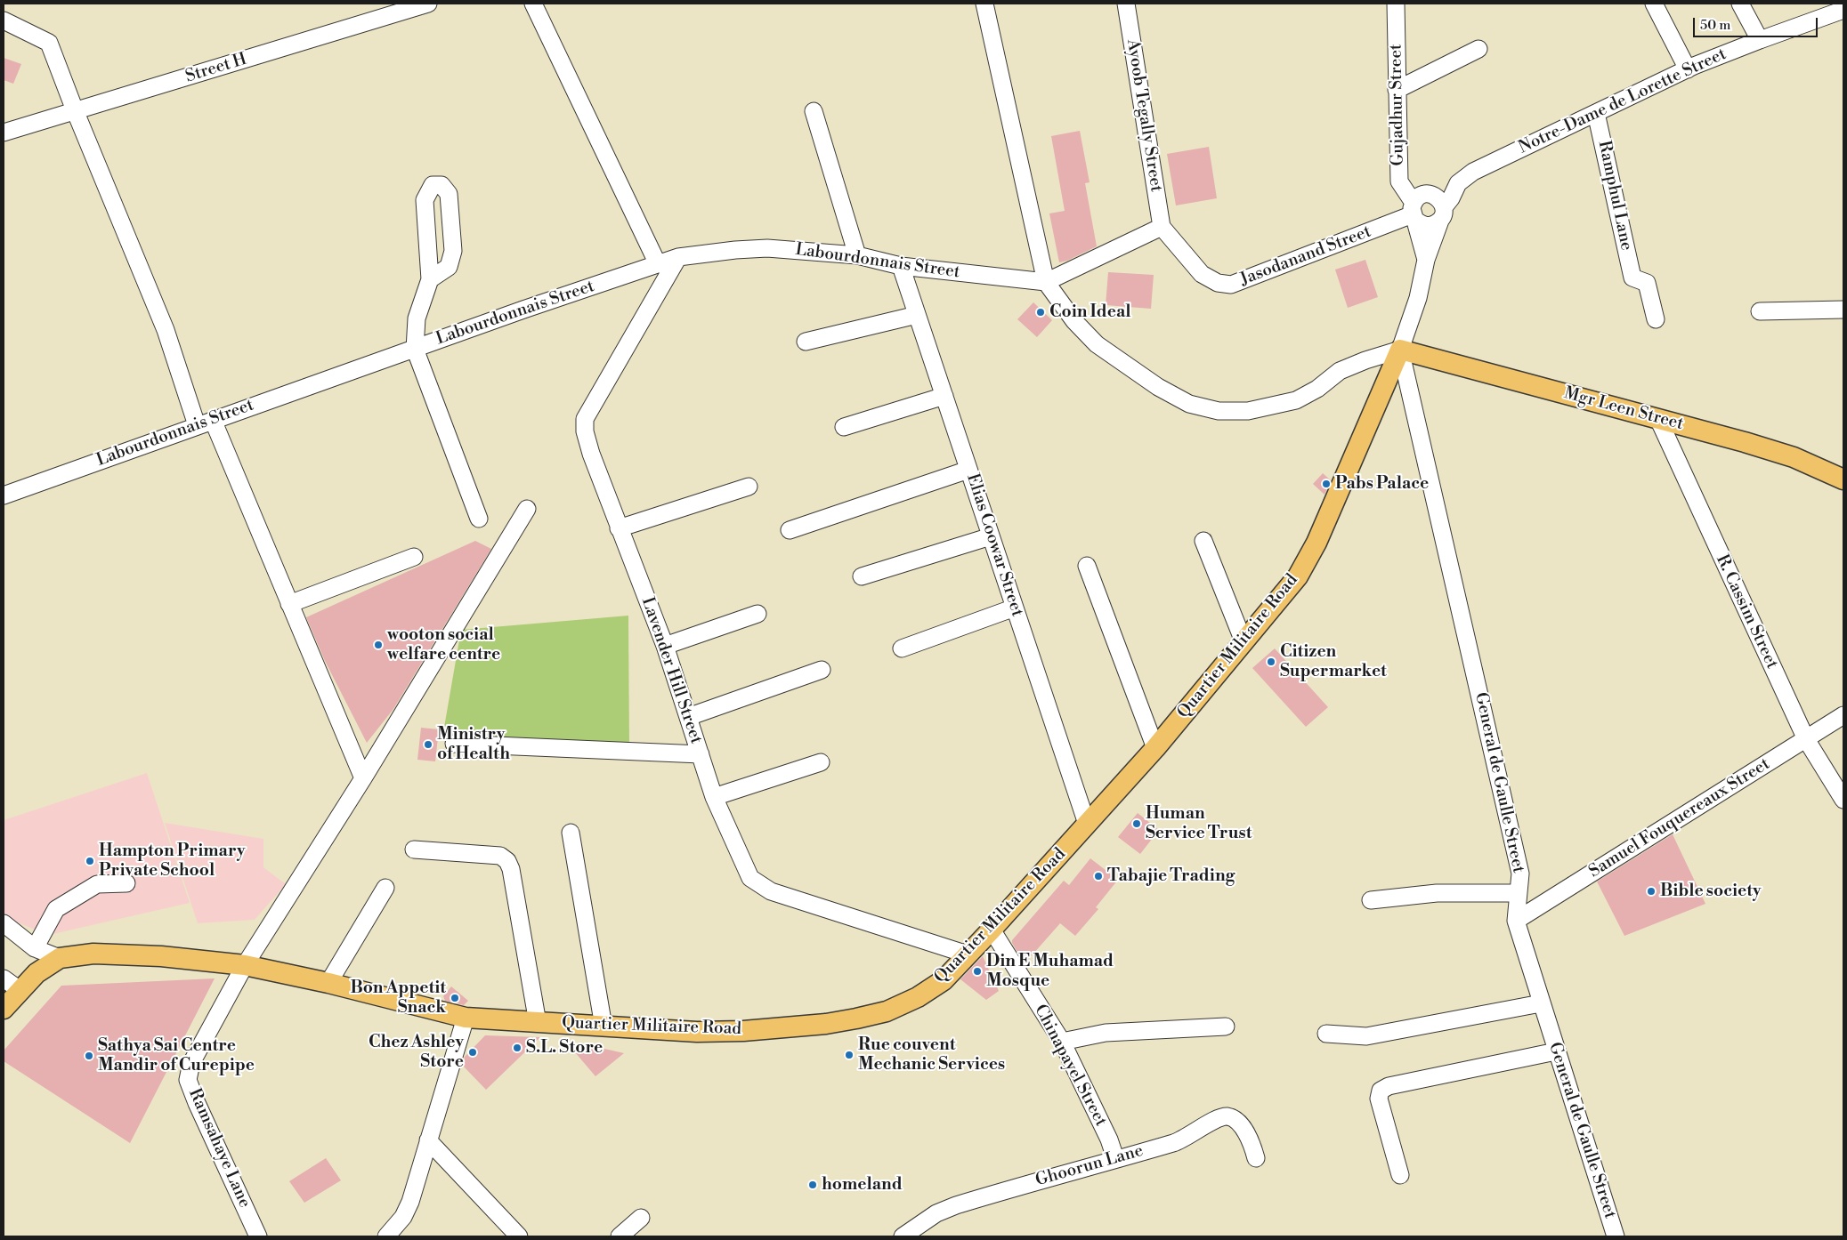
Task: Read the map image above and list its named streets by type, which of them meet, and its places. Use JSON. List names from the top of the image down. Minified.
{"streets":{"main road":["Mgr Leen Street","Quartier Militaire Road"],"street":["Street H","Notre-Dame de Lorette Street","Gujadhur Street","Ayoob Tegally Street","Ramphul Lane","Jasodanand Street","Labourdonnais Street","Elias Coowar Street","R. Cassim Street","Lavender Hill Street","General de Gaulle Street","Samuel Fouquereaux Street","Chinapayel Street","Ramsahaye Lane","Ghoorun Lane"]},"crossings":[["Notre-Dame de Lorette Street","Gujadhur Street"],["Notre-Dame de Lorette Street","Ramphul Lane"],["Notre-Dame de Lorette Street","Jasodanand Street"],["Notre-Dame de Lorette Street","Quartier Militaire Road"],["Gujadhur Street","Jasodanand Street"],["Gujadhur Street","Quartier Militaire Road"],["Ayoob Tegally Street","Jasodanand Street"],["Jasodanand Street","Quartier Militaire Road"],["Labourdonnais Street","Elias Coowar Street"],["Labourdonnais Street","Lavender Hill Street"],["Mgr Leen Street","R. Cassim Street"],["Mgr Leen Street","Quartier Militaire Road"],["Mgr Leen Street","General de Gaulle Street"],["Elias Coowar Street","Quartier Militaire Road"],["R. Cassim Street","Samuel Fouquereaux Street"],["Quartier Militaire Road","Lavender Hill Street"],["Quartier Militaire Road","General de Gaulle Street"],["Quartier Militaire Road","Chinapayel Street"],["Quartier Militaire Road","Ramsahaye Lane"],["General de Gaulle Street","Samuel Fouquereaux Street"],["Chinapayel Street","Ghoorun Lane"]],"places":["Coin Ideal","Pabs Palace","wooton social welfare centre","Citizen Supermarket","Ministry of Health","Human Service Trust","Hampton Primary Private School","Tabajie Trading","Bible society","Din E Muhamad Mosque","Bon Appetit Snack","S.L. Store","Chez Ashley Store","Rue couvent Mechanic Services","Sathya Sai Centre Mandir of Curepipe","homeland"],"scale_bar":"50 m"}
